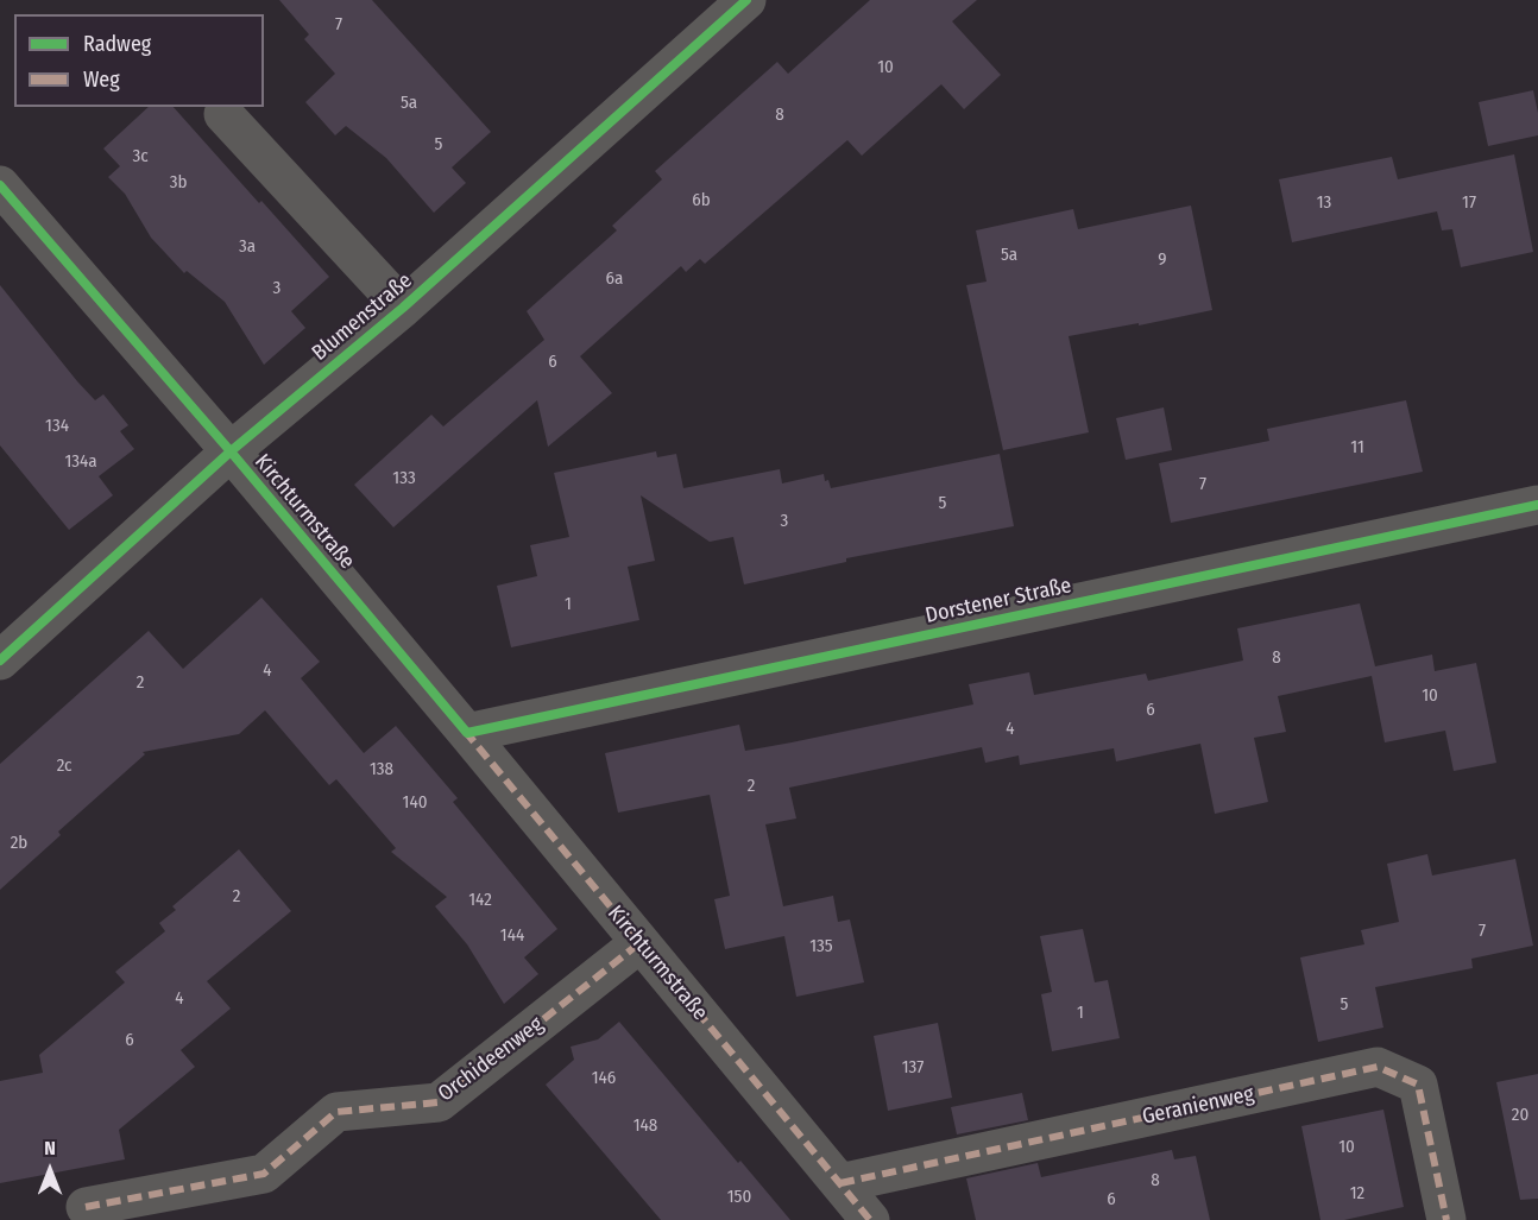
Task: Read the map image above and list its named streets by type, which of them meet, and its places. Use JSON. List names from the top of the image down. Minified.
{"streets":{"street":["Blumenstraße","Kirchturmstraße","Dorstener Straße","Orchideenweg","Geranienweg"]},"crossings":[["Blumenstraße","Kirchturmstraße"],["Kirchturmstraße","Dorstener Straße"],["Kirchturmstraße","Orchideenweg"],["Kirchturmstraße","Geranienweg"]],"house_numbers":["7","10","5a","8","5","3c","3b","6b","13","17","3a","5a","9","6a","3","6","134","11","134a","133","7","5","3","1","8","4","2","10","6","4","2c","138","2","140","2b","2","142","7","144","135","4","5","1","6","137","146","20","148","10","8","12","150","6"],"legend":["Radweg","Weg"],"north":"top"}
